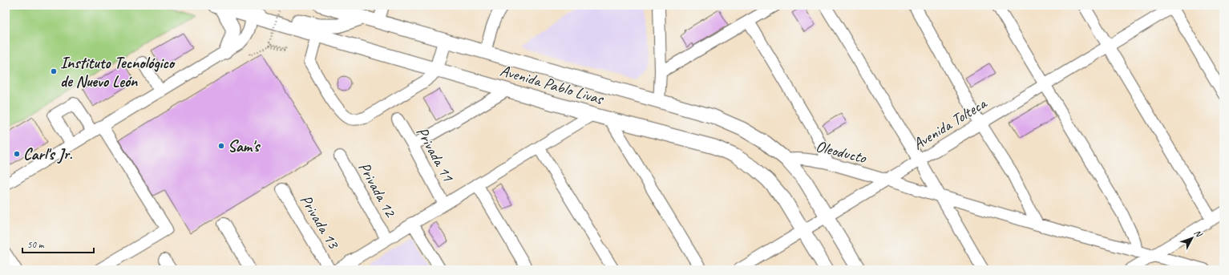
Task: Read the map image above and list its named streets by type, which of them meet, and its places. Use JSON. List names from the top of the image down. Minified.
{"streets":{"main road":["Avenida Pablo Livas"],"street":["Avenida Tolteca","Oleoducto","Privada 11","Privada 12","Privada 13"]},"crossings":[["Avenida Pablo Livas","Avenida Tolteca"],["Avenida Pablo Livas","Oleoducto"],["Avenida Tolteca","Oleoducto"]],"places":["Instituto Tecnológico de Nuevo León","Sam's","Carl's Jr."],"scale_bar":"50 m","north":"top right"}
